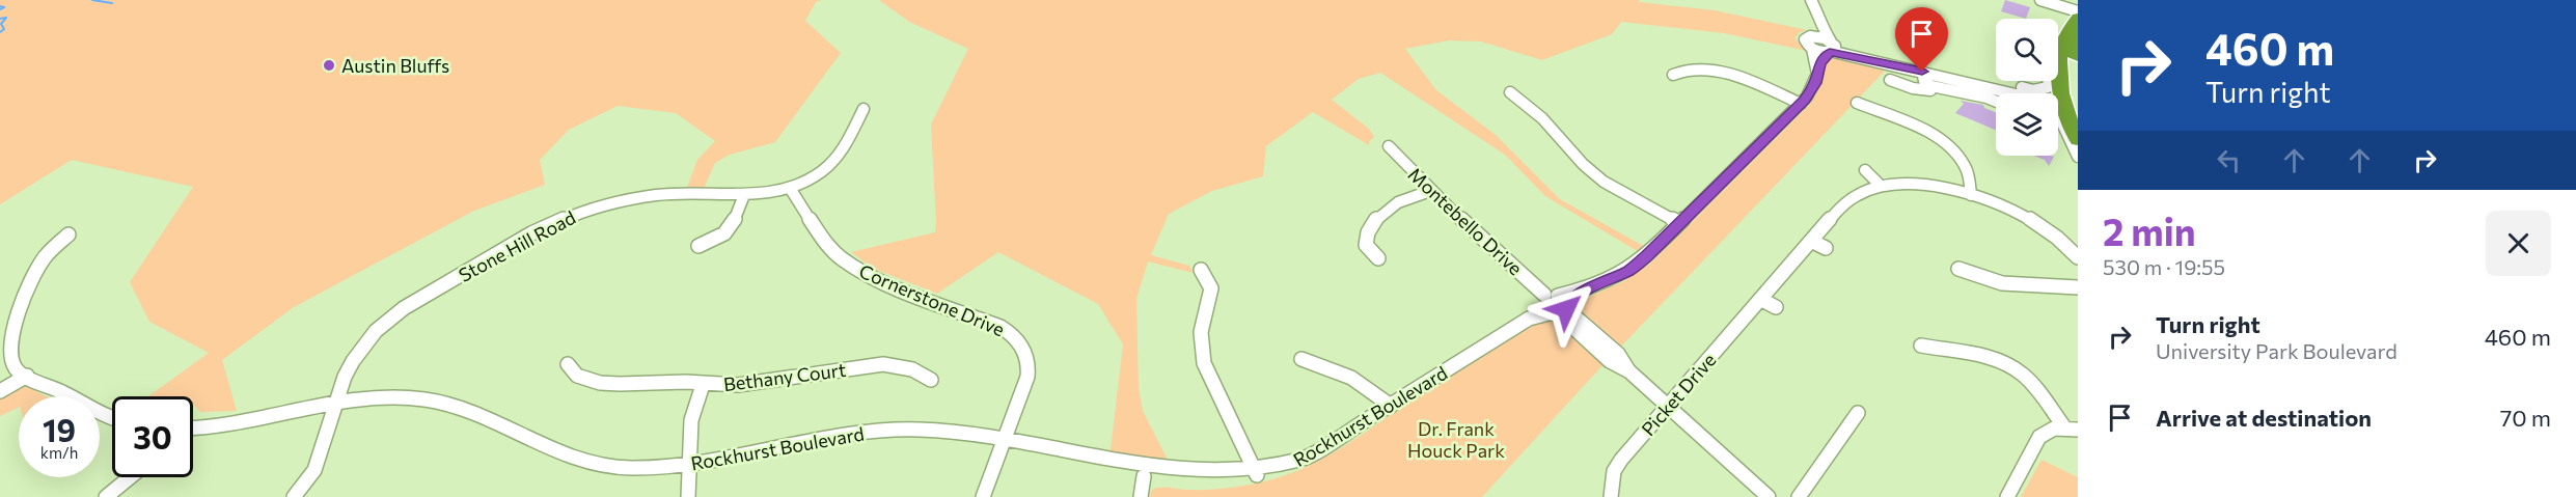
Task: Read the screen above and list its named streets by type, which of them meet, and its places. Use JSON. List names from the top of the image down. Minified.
{"streets":{"street":["Montebello Drive","Stone Hill Road","Cornerstone Drive","Bethany Court","Picket Drive","Rockhurst Boulevard"]},"crossings":[["Montebello Drive","Picket Drive"],["Montebello Drive","Rockhurst Boulevard"],["Stone Hill Road","Cornerstone Drive"],["Stone Hill Road","Rockhurst Boulevard"],["Cornerstone Drive","Rockhurst Boulevard"]],"parks":["Dr. Frank Houck Park"],"places":["Austin Bluffs"],"page":{"turn":["460 m","Turn right"],"heading":["2 min","530 m · 19:55"],"list":[{"name":"Turn right","note":"University Park Boulevard","value":"460 m"},{"name":"Arrive at destination","value":"70 m"}],"speed":"19 km/h","limit":"30"}}
